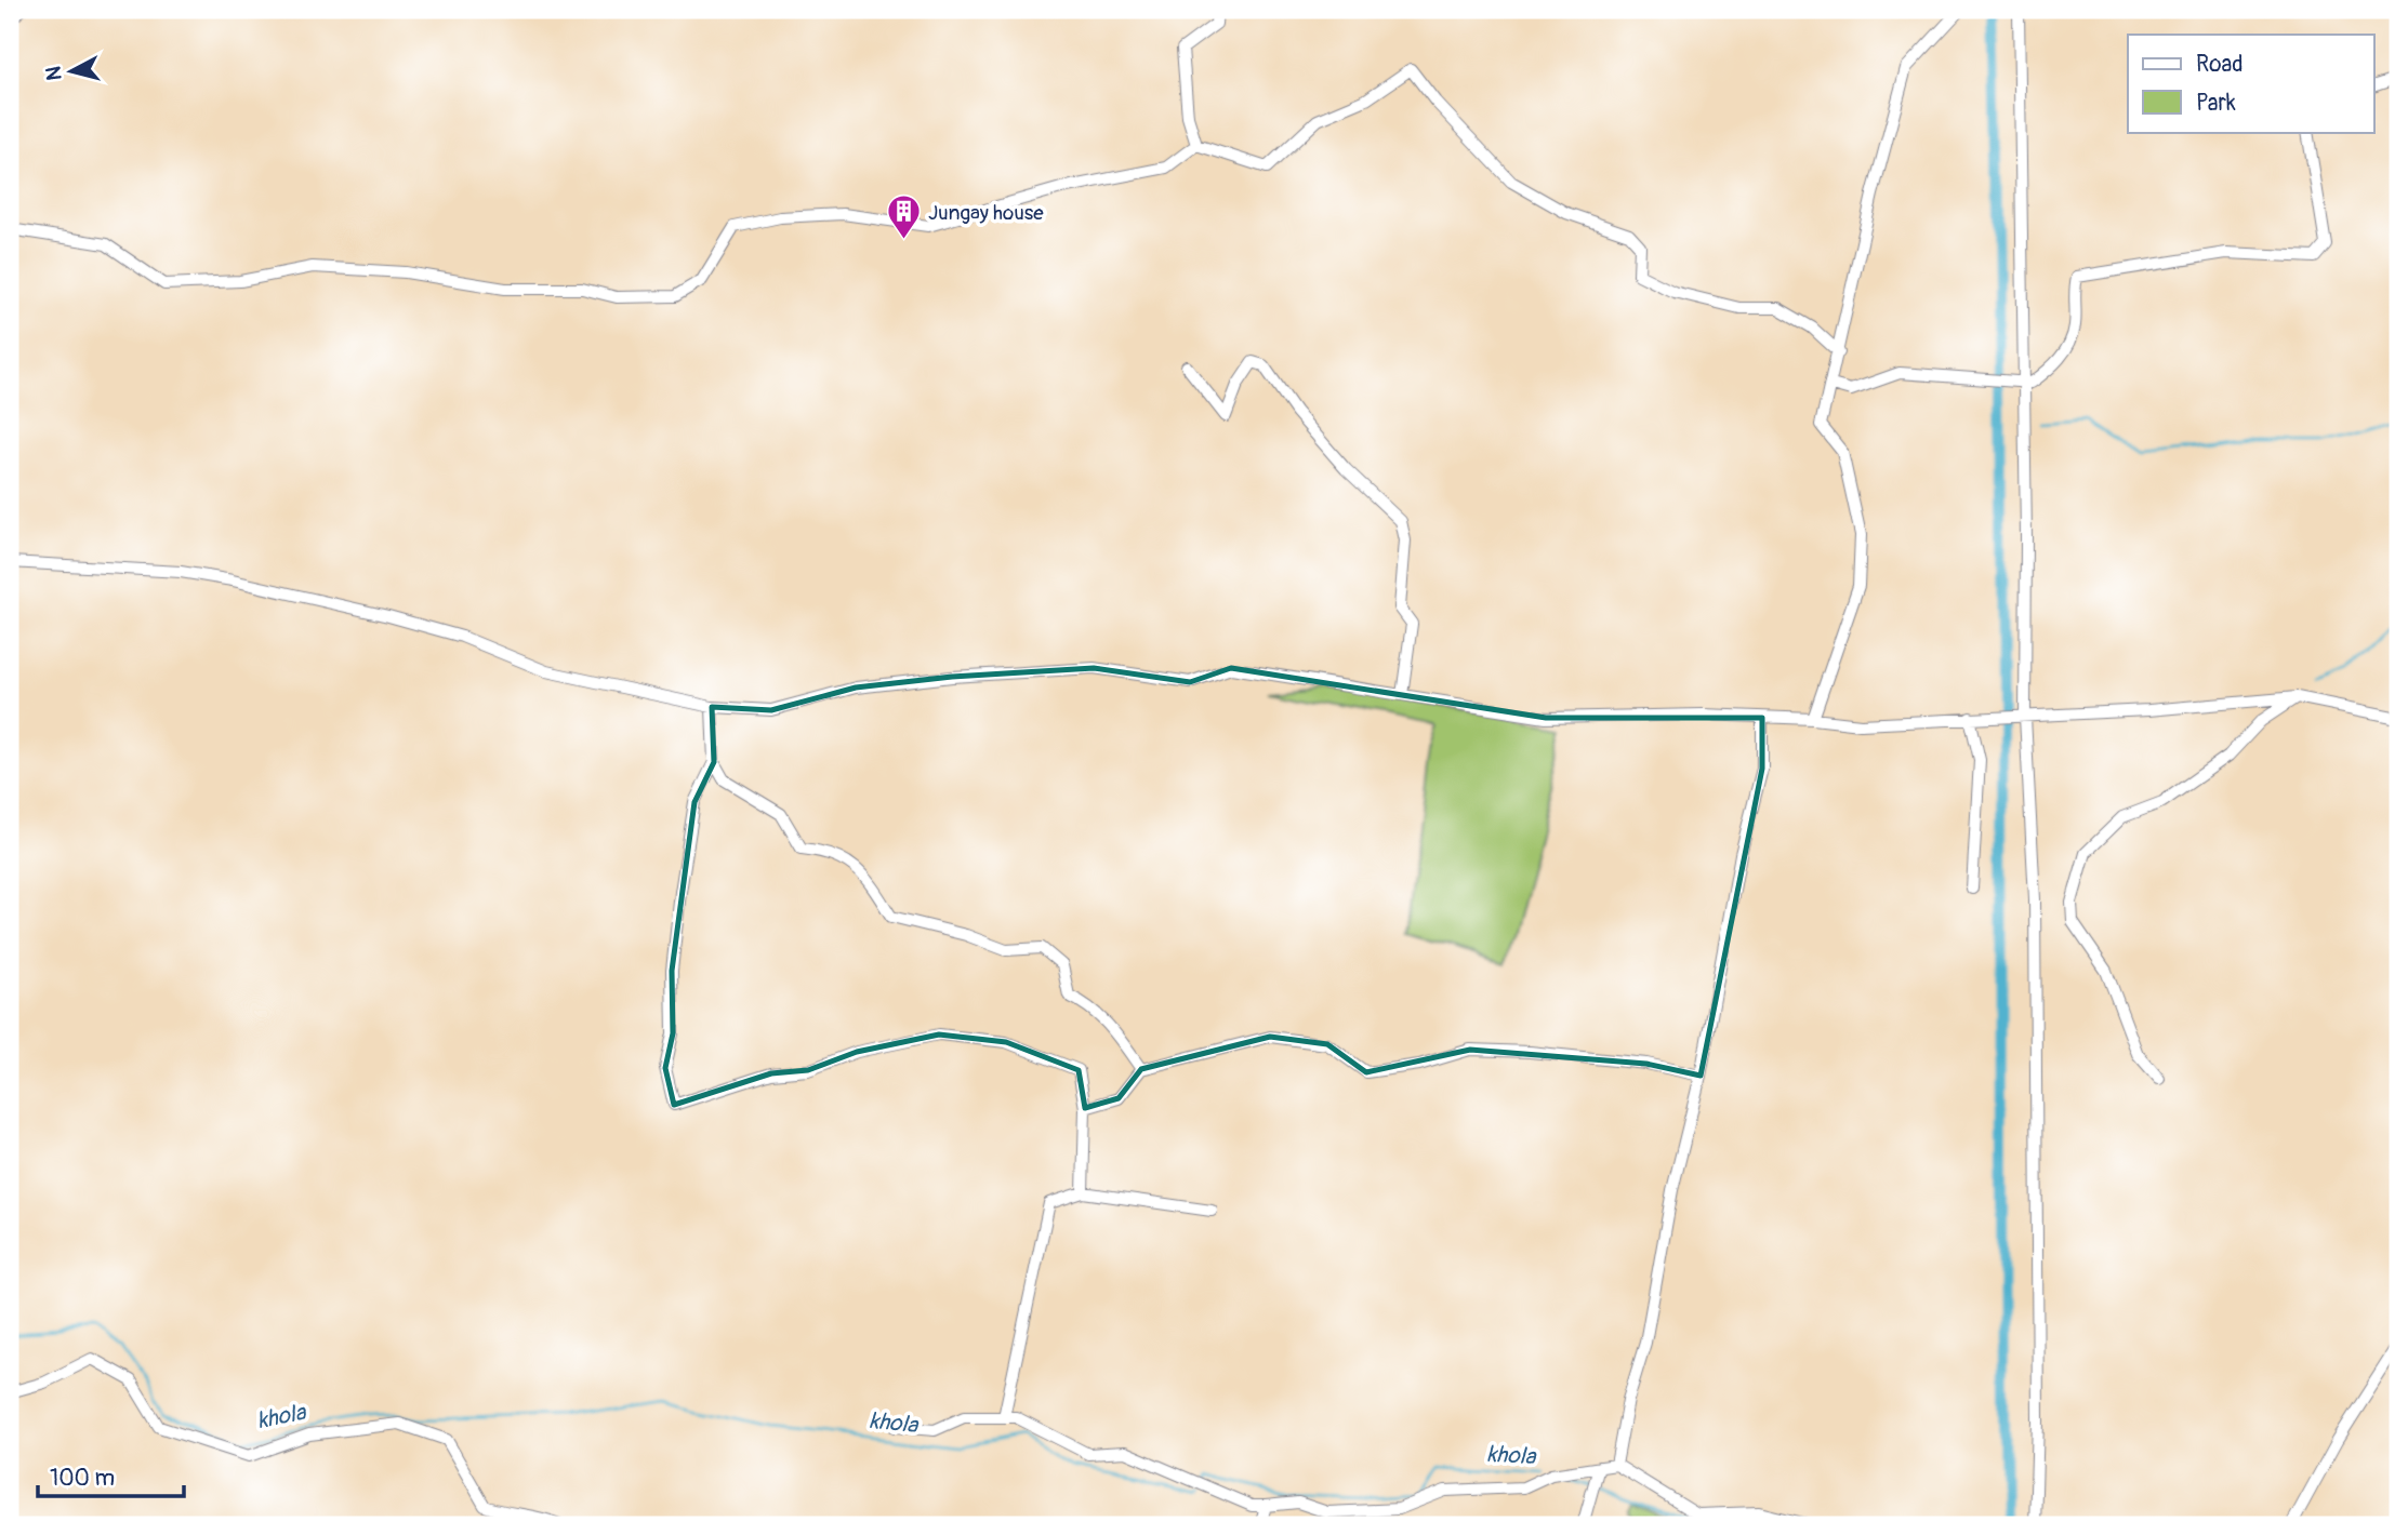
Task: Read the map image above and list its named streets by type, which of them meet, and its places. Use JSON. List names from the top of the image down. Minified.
{"water":["khola"],"places":{"building":["Jungay house"]},"legend":["Road","Park"],"scale_bar":"100 m","north":"left"}
